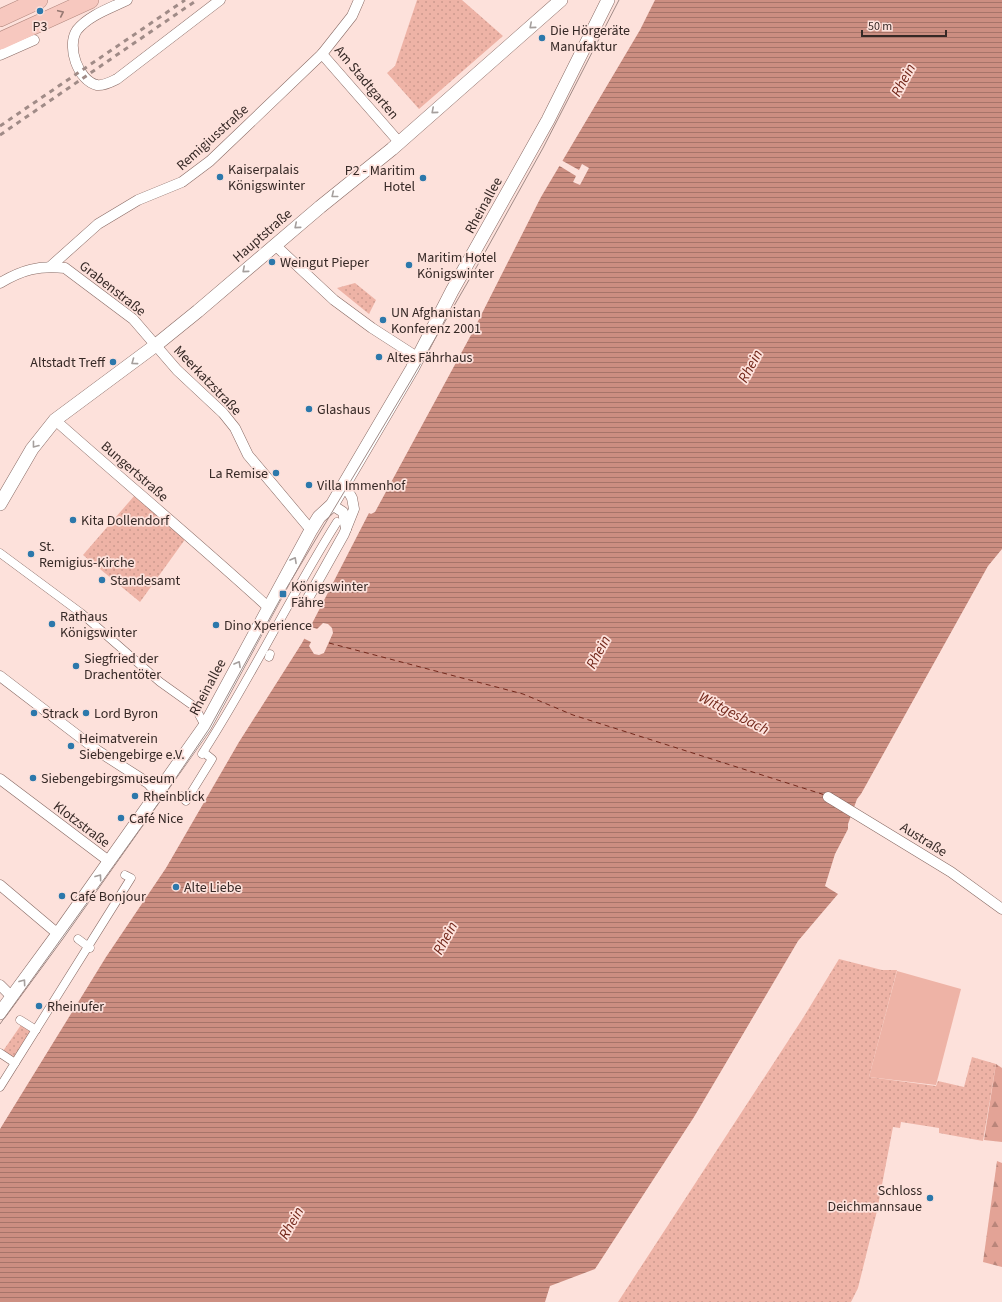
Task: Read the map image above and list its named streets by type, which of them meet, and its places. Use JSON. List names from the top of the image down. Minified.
{"streets":{"street":["Am Stadtgarten","Remigiusstraße","Rheinallee","Hauptstraße","Grabenstraße","Meerkatzstraße","Bungertstraße","Klotzstraße","Austraße"]},"crossings":[["Am Stadtgarten","Remigiusstraße"],["Am Stadtgarten","Hauptstraße"],["Remigiusstraße","Grabenstraße"],["Rheinallee","Meerkatzstraße"],["Rheinallee","Bungertstraße"],["Rheinallee","Klotzstraße"],["Hauptstraße","Grabenstraße"],["Hauptstraße","Meerkatzstraße"],["Hauptstraße","Bungertstraße"],["Grabenstraße","Meerkatzstraße"]],"one_way":["Hauptstraße"],"water":["Rhein","Wittgesbach"],"places":{"other":["P3","Die Hörgeräte Manufaktur","Kaiserpalais Königswinter","P2 - Maritim Hotel","Weingut Pieper","Maritim Hotel Königswinter","UN Afghanistan Konferenz 2001","Altes Fährhaus","Altstadt Treff","Glashaus","La Remise","Villa Immenhof","Kita Dollendorf","St. Remigius-Kirche","Standesamt","Rathaus Königswinter","Dino Xperience","Siegfried der Drachentöter","Strack","Lord Byron","Heimatverein Siebengebirge e.V.","Siebengebirgsmuseum","Rheinblick","Café Nice","Alte Liebe","Café Bonjour","Rheinufer","Schloss Deichmannsaue"],"transit":["Königswinter Fähre"]},"scale_bar":"50 m"}
